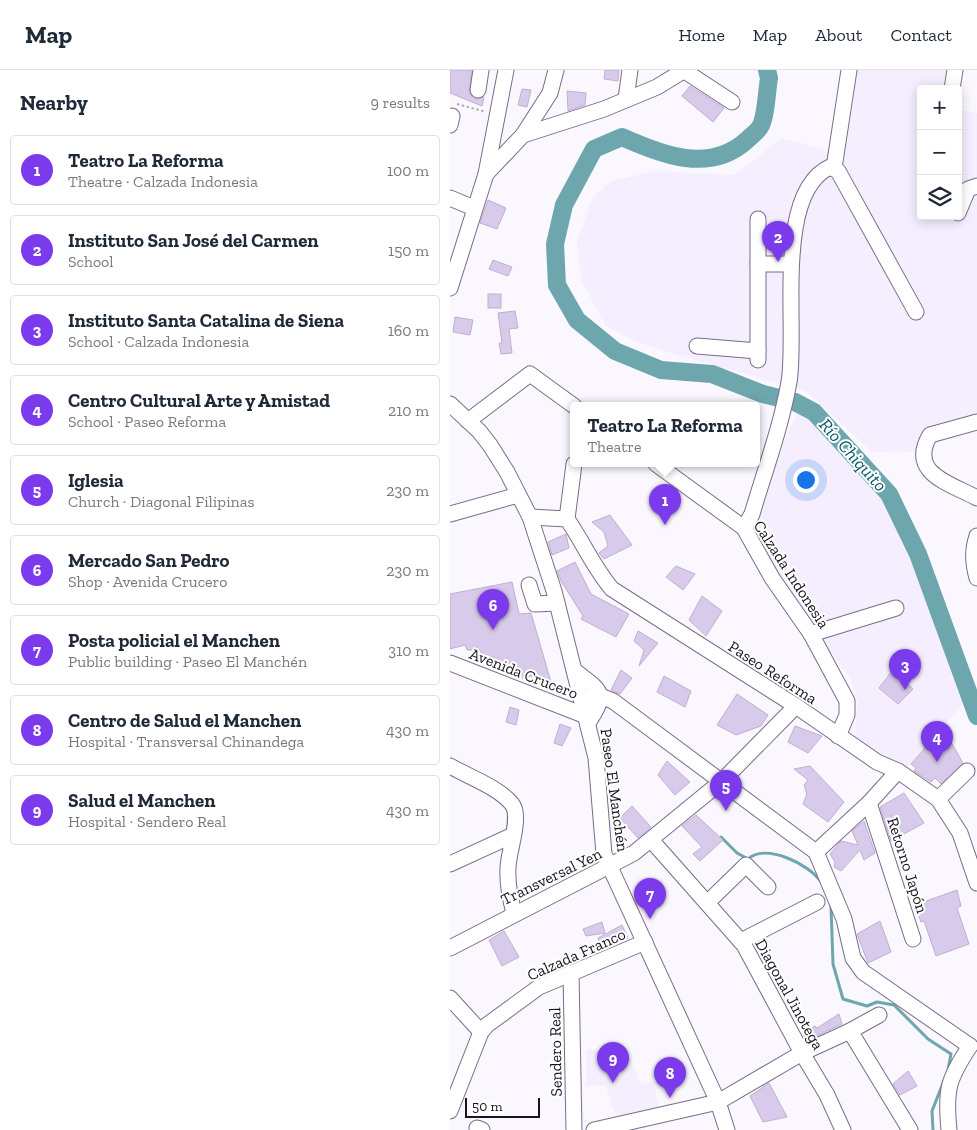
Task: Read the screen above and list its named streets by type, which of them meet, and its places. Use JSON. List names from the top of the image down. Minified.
{"streets":{"street":["Calzada Indonesia","Paseo Reforma","Avenida Crucero","Paseo El Manchén","Retorno Japón","Transversal Yen","Calzada Franco","Diagonal Jinotega","Sendero Real"]},"crossings":[["Calzada Indonesia","Paseo Reforma"],["Paseo Reforma","Transversal Yen"],["Avenida Crucero","Paseo El Manchén"],["Paseo El Manchén","Transversal Yen"],["Paseo El Manchén","Calzada Franco"],["Transversal Yen","Diagonal Jinotega"],["Calzada Franco","Sendero Real"]],"water":["Río Chiquito"],"scale_bar":"50 m","page":{"header":"Map","nav":["Home","Map","About","Contact"],"heading":["Nearby","9 results"],"map_buttons":["+","−"],"list":[{"mark":"1","name":"Teatro La Reforma","note":"Theatre · Calzada Indonesia","value":"100 m"},{"mark":"2","name":"Instituto San José del Carmen","note":"School","value":"150 m"},{"mark":"3","name":"Instituto Santa Catalina de Siena","note":"School · Calzada Indonesia","value":"160 m"},{"mark":"4","name":"Centro Cultural Arte y Amistad","note":"School · Paseo Reforma","value":"210 m"},{"mark":"5","name":"Iglesia","note":"Church · Diagonal Filipinas","value":"230 m"},{"mark":"6","name":"Mercado San Pedro","note":"Shop · Avenida Crucero","value":"230 m"},{"mark":"7","name":"Posta policial el Manchen","note":"Public building · Paseo El Manchén","value":"310 m"},{"mark":"8","name":"Centro de Salud el Manchen","note":"Hospital · Transversal Chinandega","value":"430 m"},{"mark":"9","name":"Salud el Manchen","note":"Hospital · Sendero Real","value":"430 m"}],"pins":["2","1","6","3","4","5","7","9","8"],"popup":["Teatro La Reforma","Theatre"],"scale":"50 m"}}
